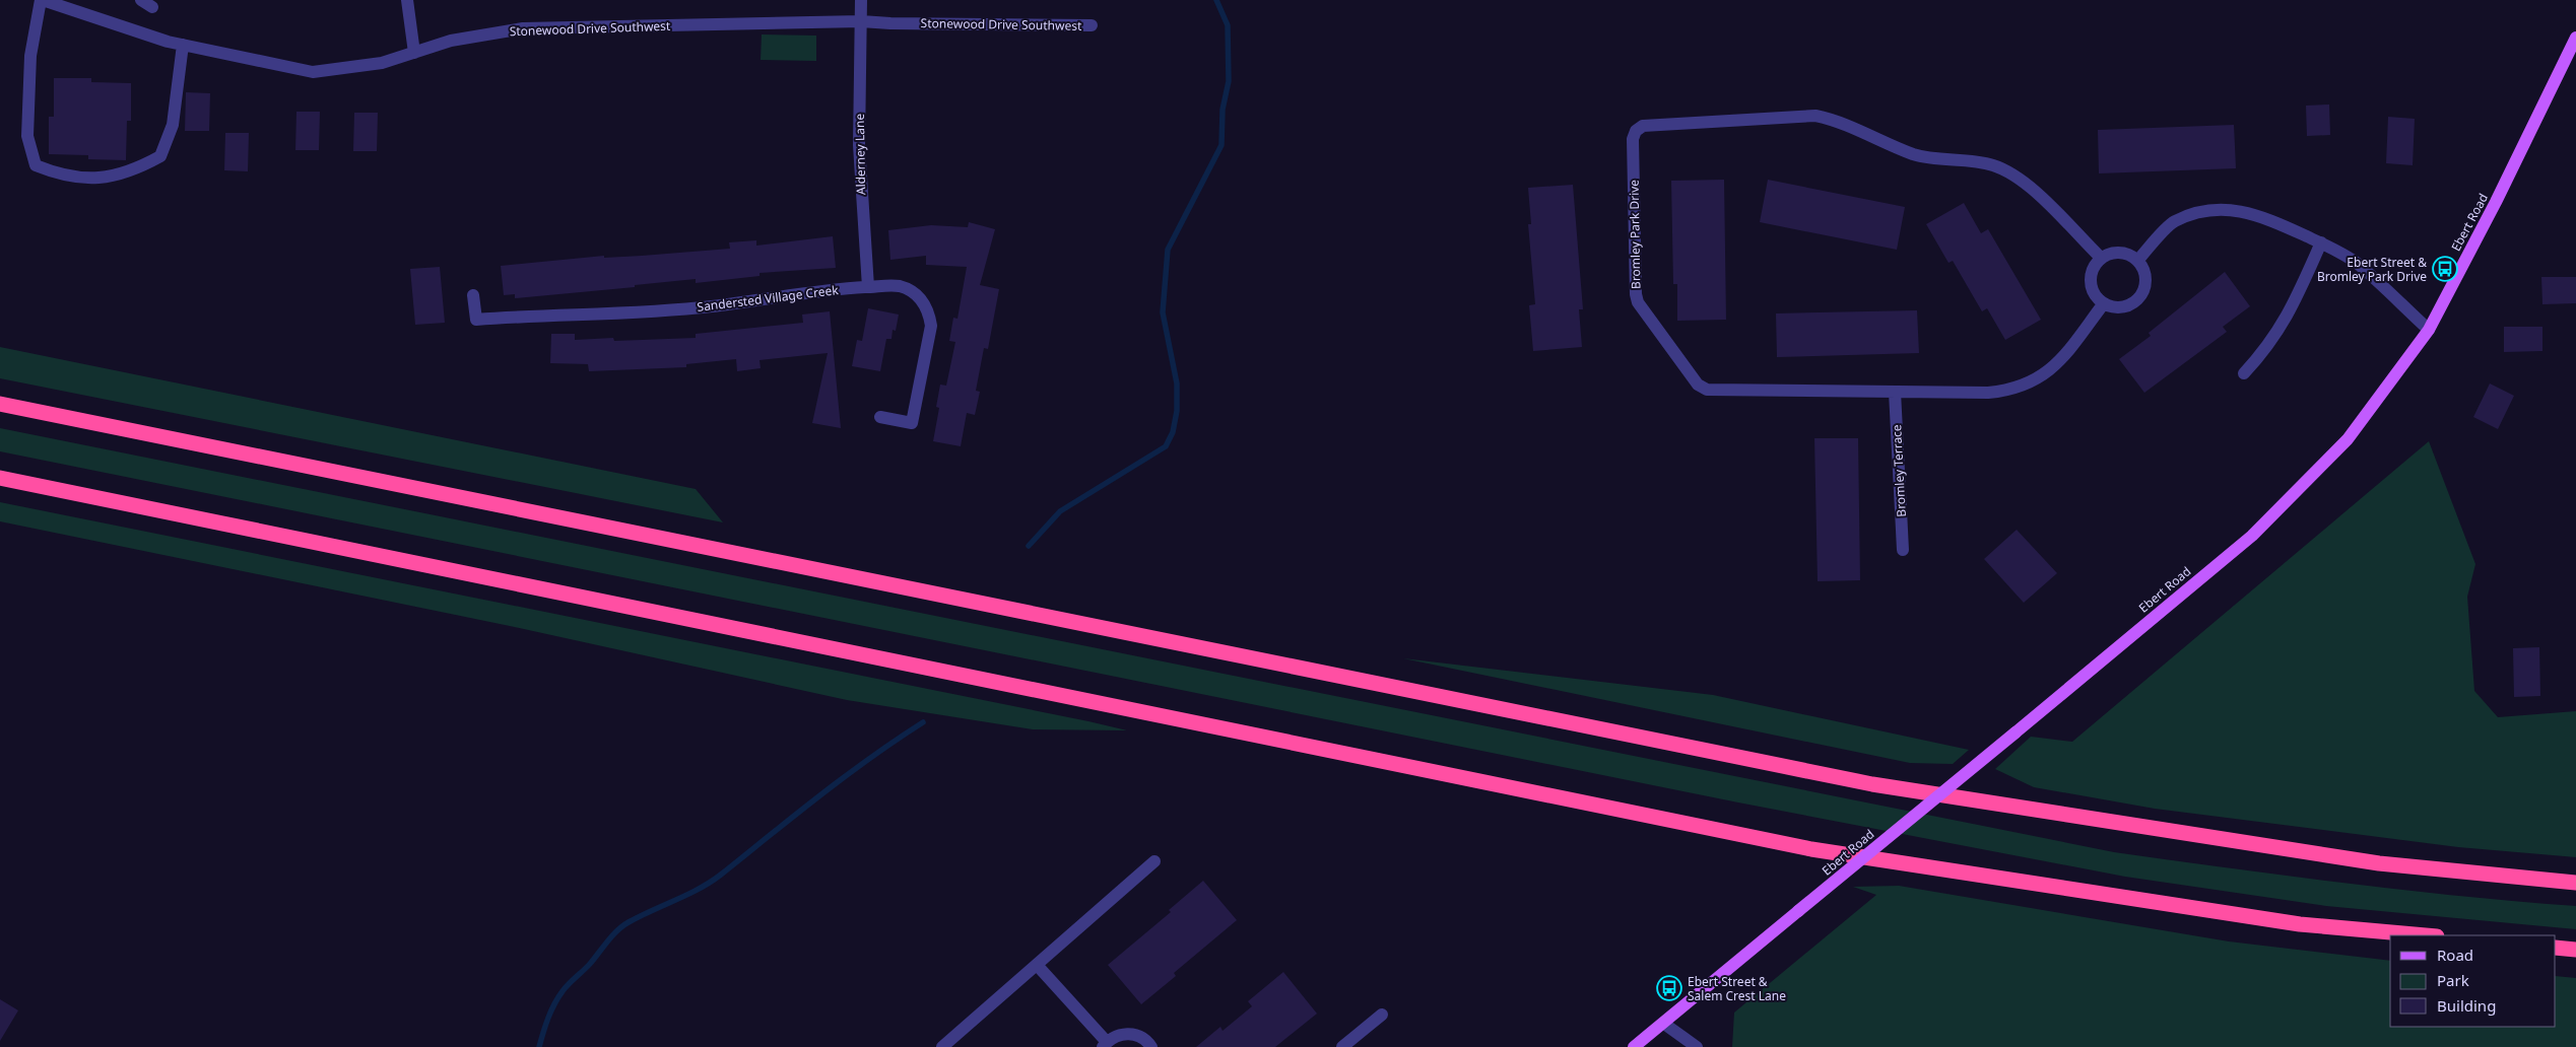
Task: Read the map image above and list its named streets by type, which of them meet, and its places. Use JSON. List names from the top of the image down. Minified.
{"streets":{"main road":["Ebert Road"],"street":["Stonewood Drive Southwest","Alderney Lane","Bromley Park Drive","Sandersted Village Creek","Bromley Terrace"]},"crossings":[["Stonewood Drive Southwest","Alderney Lane"],["Alderney Lane","Sandersted Village Creek"],["Bromley Park Drive","Bromley Terrace"]],"places":{"bus stop":["Ebert Street & Bromley Park Drive","Ebert Street & Salem Crest Lane"]},"legend":["Road","Park","Building"]}
